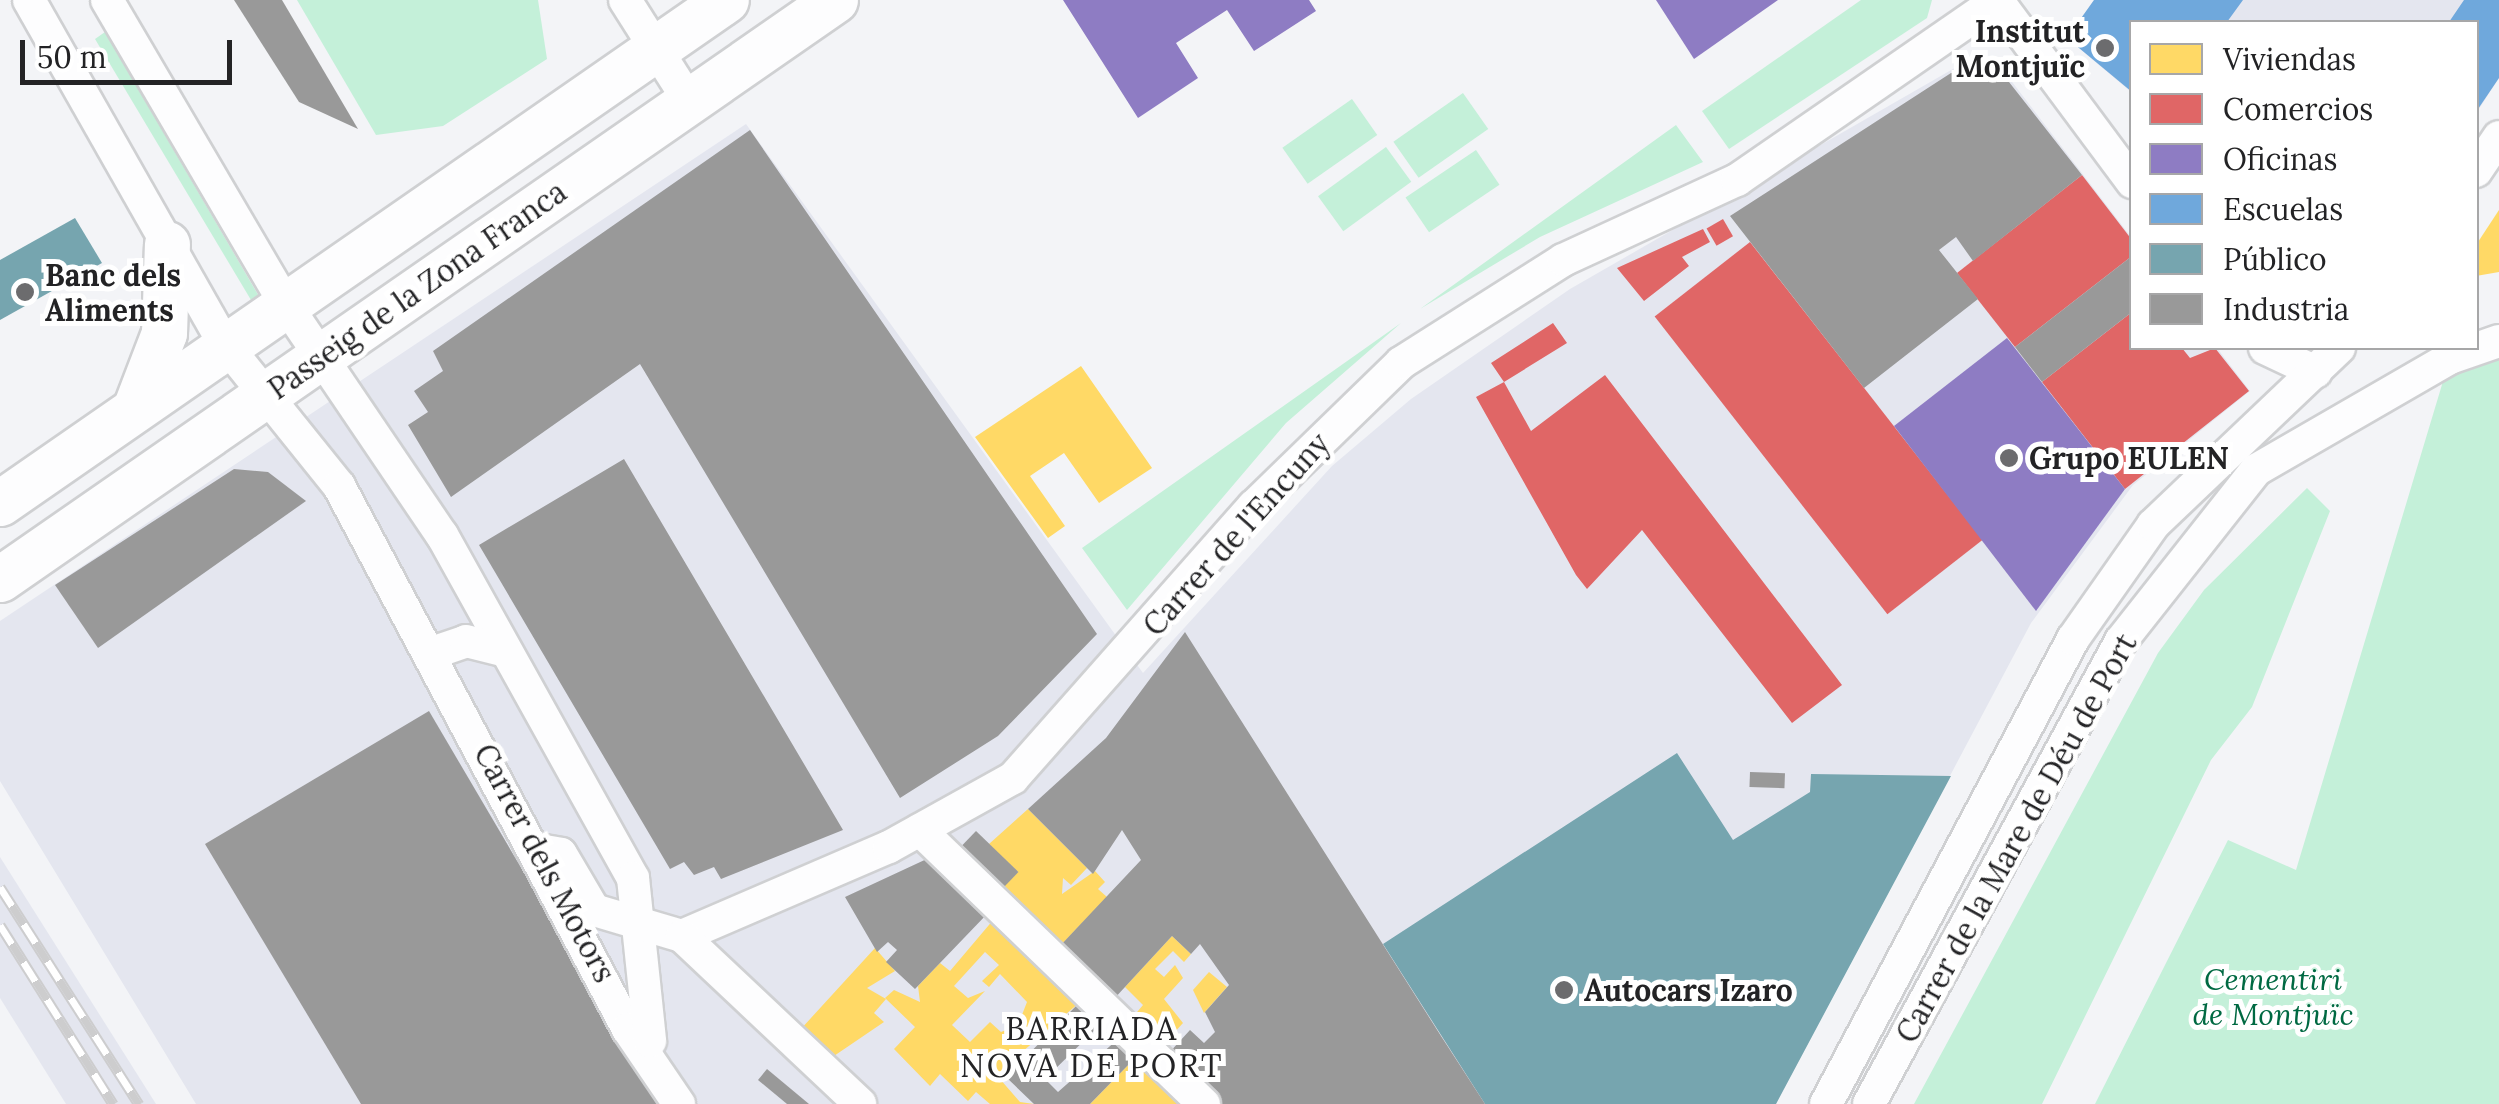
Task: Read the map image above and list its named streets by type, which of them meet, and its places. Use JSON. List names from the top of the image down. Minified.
{"streets":{"main road":["Passeig de la Zona Franca"],"street":["Carrer de l'Encuny","Carrer de la Mare de Déu de Port","Carrer dels Motors"]},"crossings":[["Passeig de la Zona Franca","Carrer dels Motors"]],"districts":["BARRIADA NOVA DE PORT"],"parks":["Cementiri de Montjuïc"],"places":["Institut Montjuïc","Banc dels Aliments","Grupo EULEN","Autocars Izaro"],"legend":["Viviendas","Comercios","Oficinas","Escuelas","Público","Industria"],"scale_bar":"50 m"}
